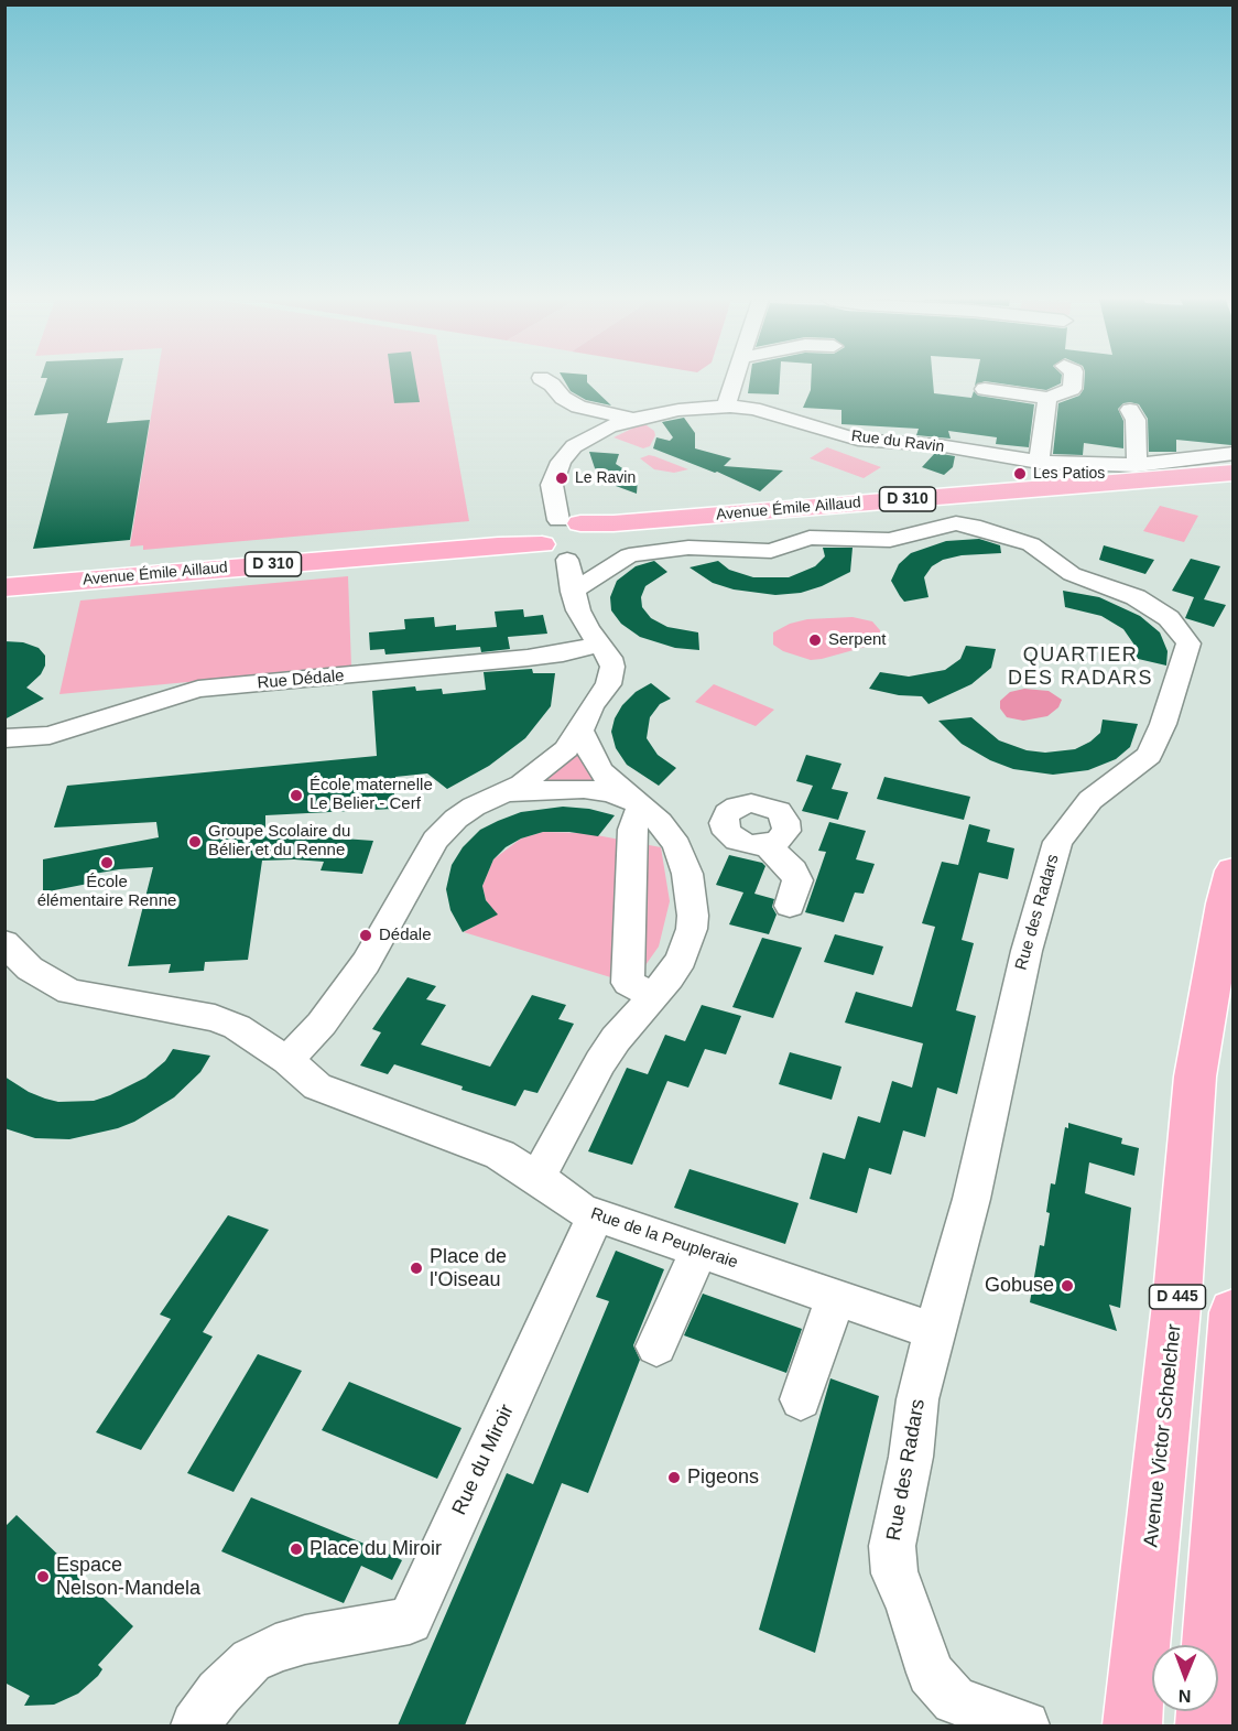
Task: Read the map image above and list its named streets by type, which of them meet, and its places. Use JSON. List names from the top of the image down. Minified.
{"streets":{"main road":["D 310","Avenue Émile Aillaud","D 445","Avenue Victor Schœlcher"],"street":["Rue du Ravin","Rue Dédale","Rue des Radars","Rue de la Peupleraie","Rue du Miroir"]},"crossings":[["Rue du Ravin","Avenue Émile Aillaud"],["Rue des Radars","Rue de la Peupleraie"],["Rue de la Peupleraie","Rue du Miroir"]],"districts":["QUARTIER DES RADARS"],"places":["Les Patios","Le Ravin","Serpent","École maternelle Le Belier - Cerf","Groupe Scolaire du Bélier et du Renne","École élémentaire Renne","Dédale","Place de l'Oiseau","Gobuse","Pigeons","Place du Miroir","Espace Nelson-Mandela"],"north":"bottom"}
